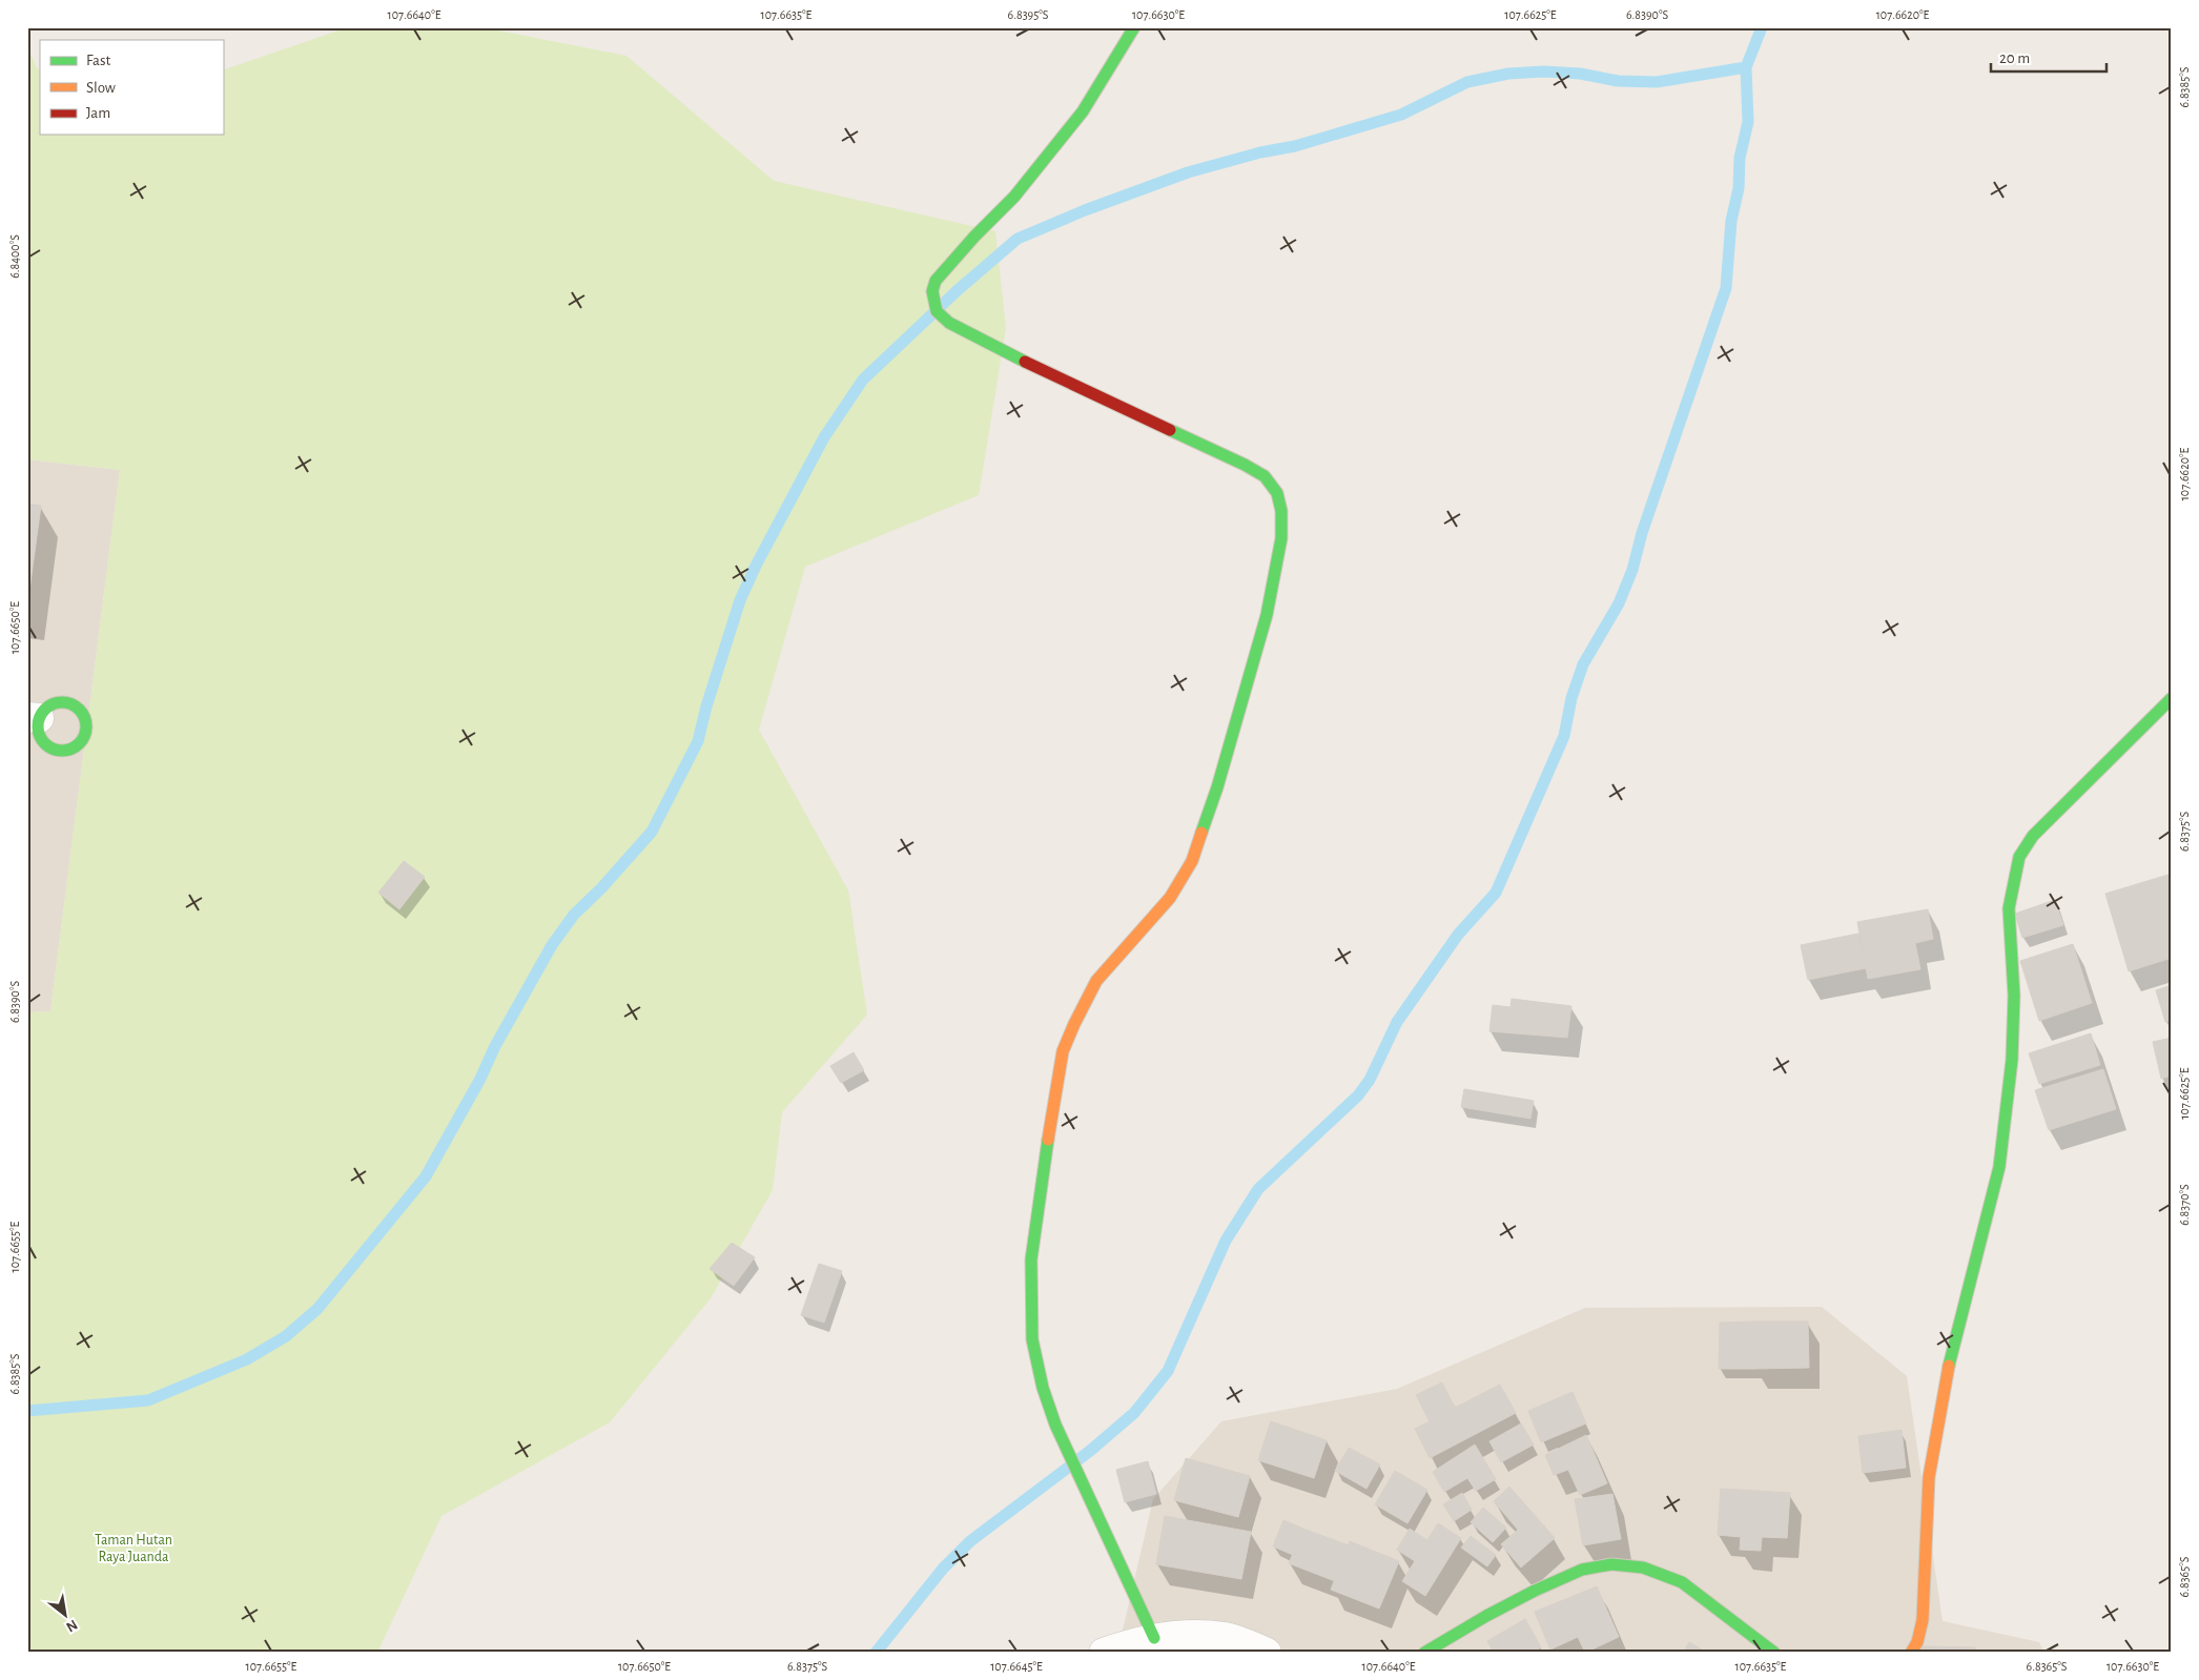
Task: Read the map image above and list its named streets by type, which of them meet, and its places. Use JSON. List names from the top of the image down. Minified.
{"parks":["Taman Hutan Raya Juanda"],"legend":["Fast","Slow","Jam"],"scale_bar":"20 m","north":"bottom right","coordinates":["107.6640°E","107.6635°E","6.8395°S","107.6630°E","107.6625°E","6.8390°S","107.6620°E","6.8385°S","6.8400°S","107.6650°E","6.8375°S","6.8370°S","107.6655°E","6.8365°S","107.6645°E"]}
